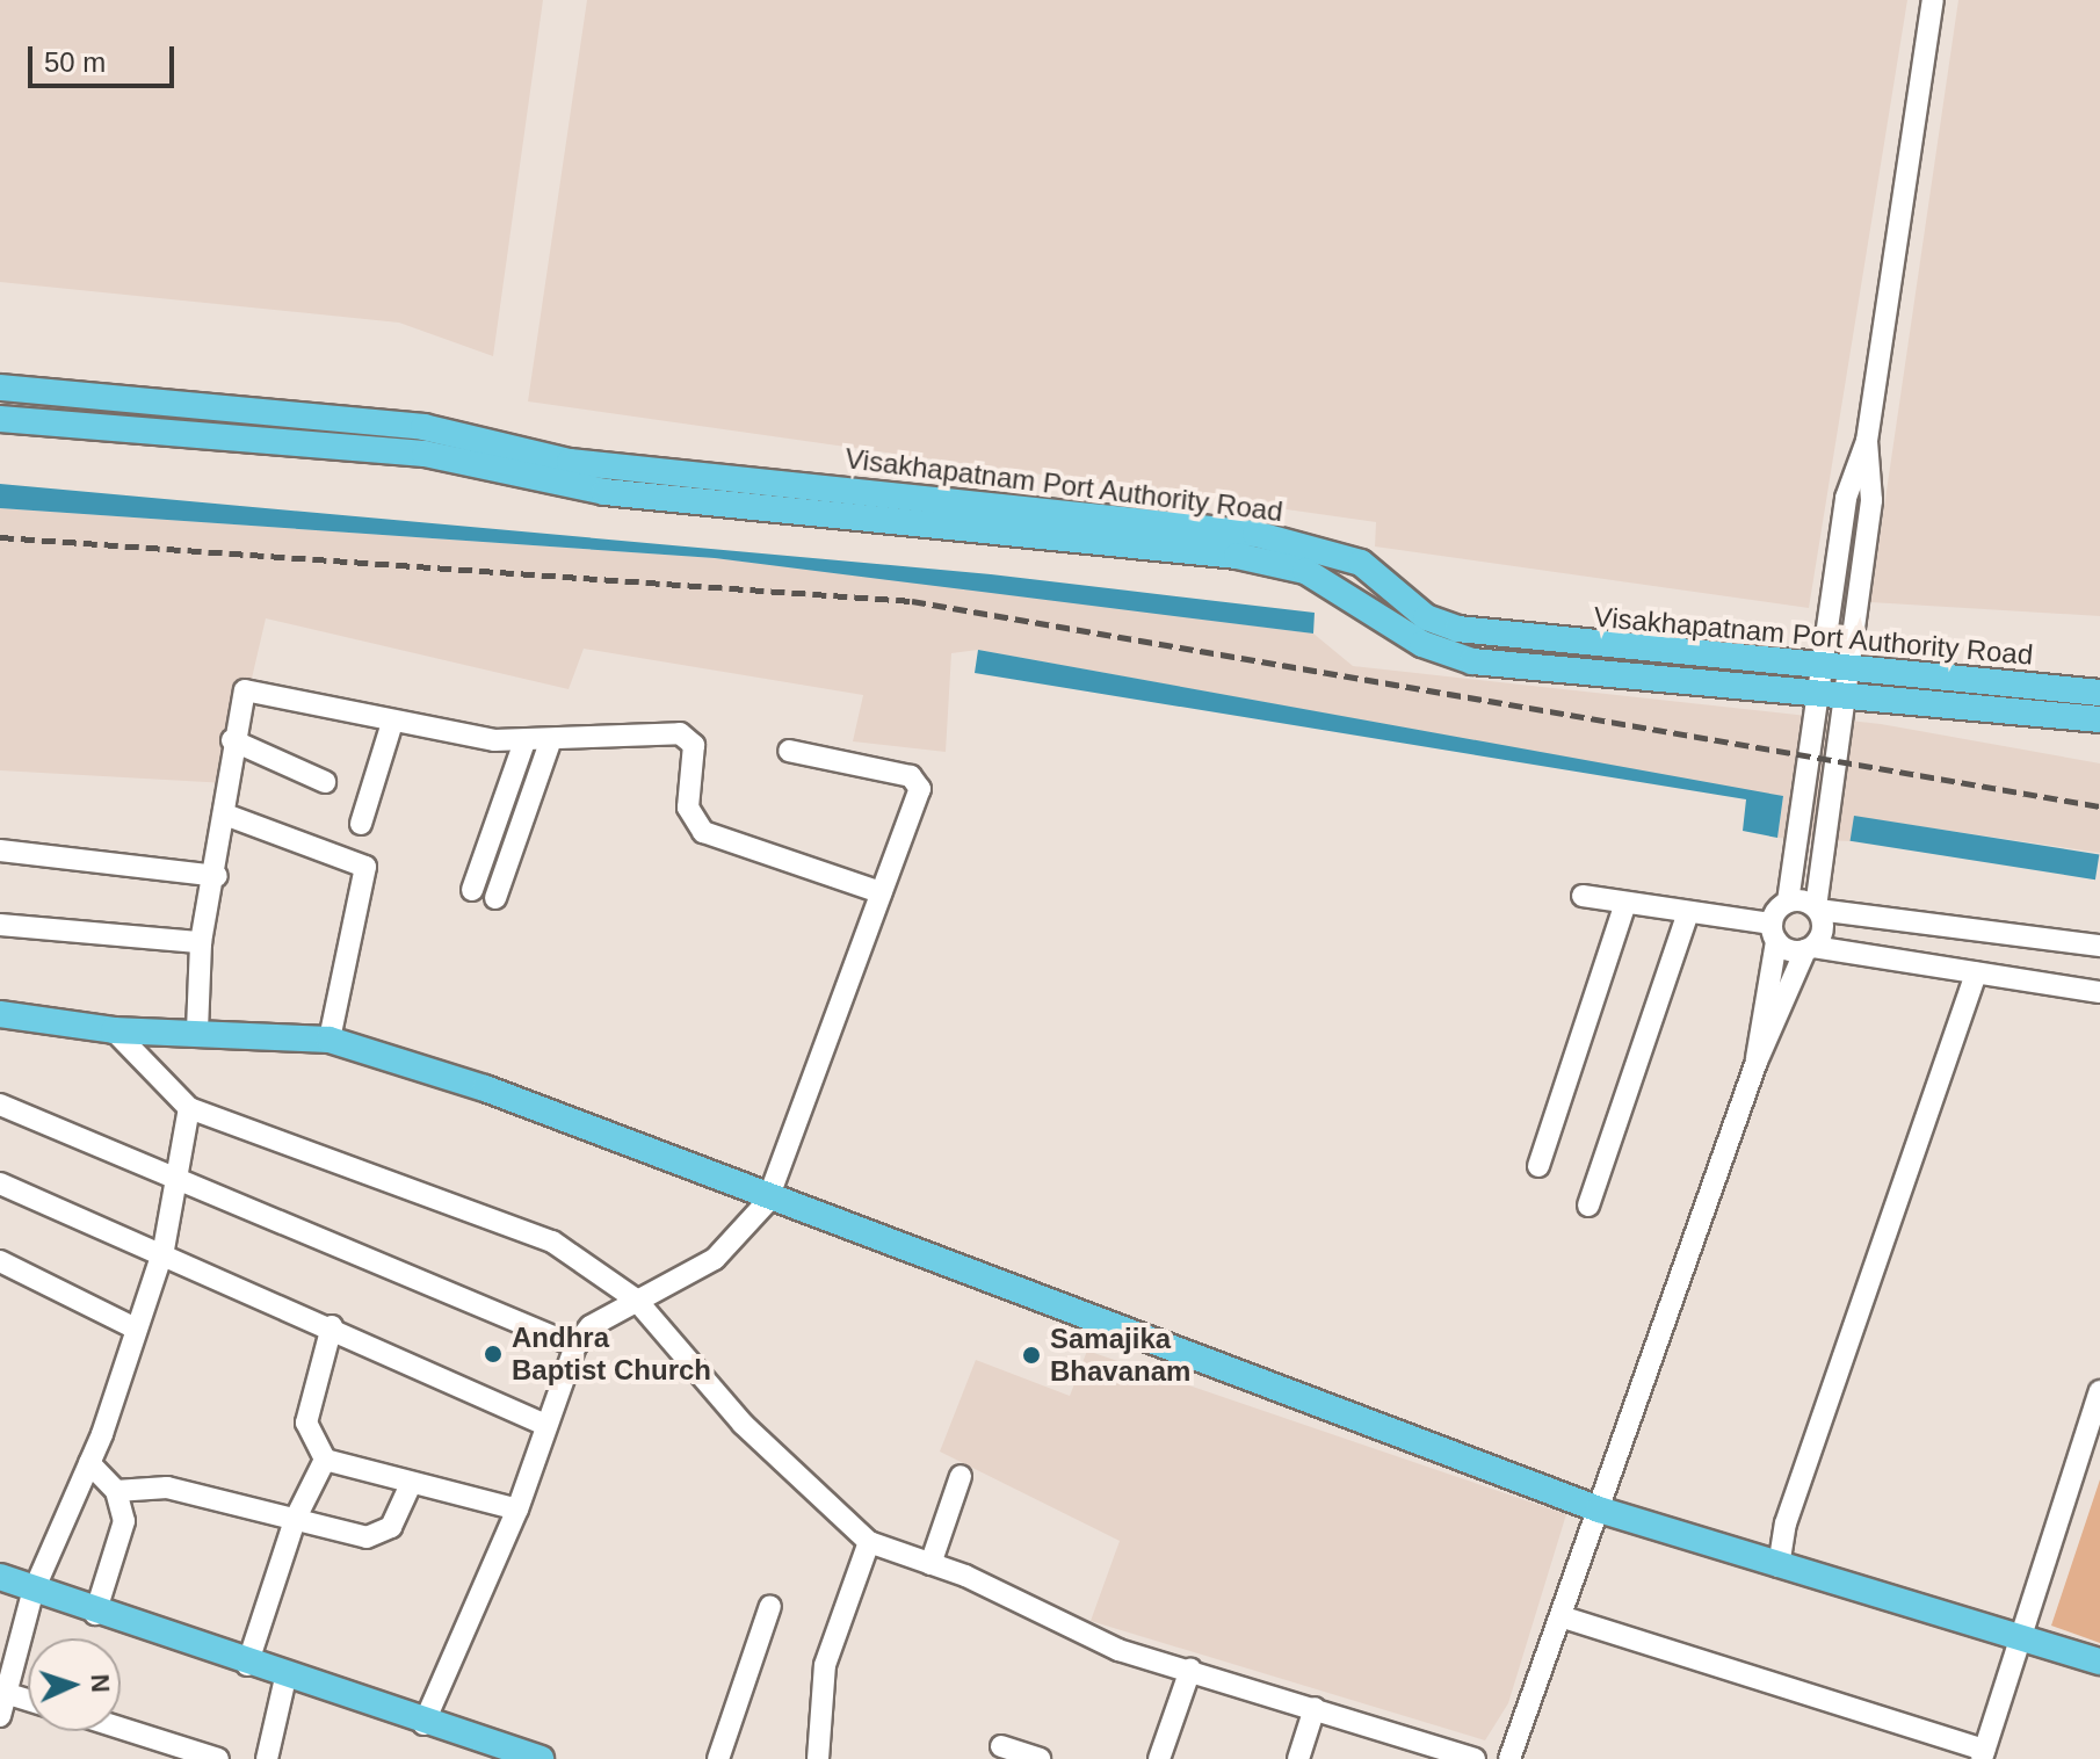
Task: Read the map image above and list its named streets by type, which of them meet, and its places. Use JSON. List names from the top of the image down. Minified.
{"streets":{"main road":["Visakhapatnam Port Authority Road"]},"places":["Andhra Baptist Church","Samajika Bhavanam"],"scale_bar":"50 m","north":"right"}
